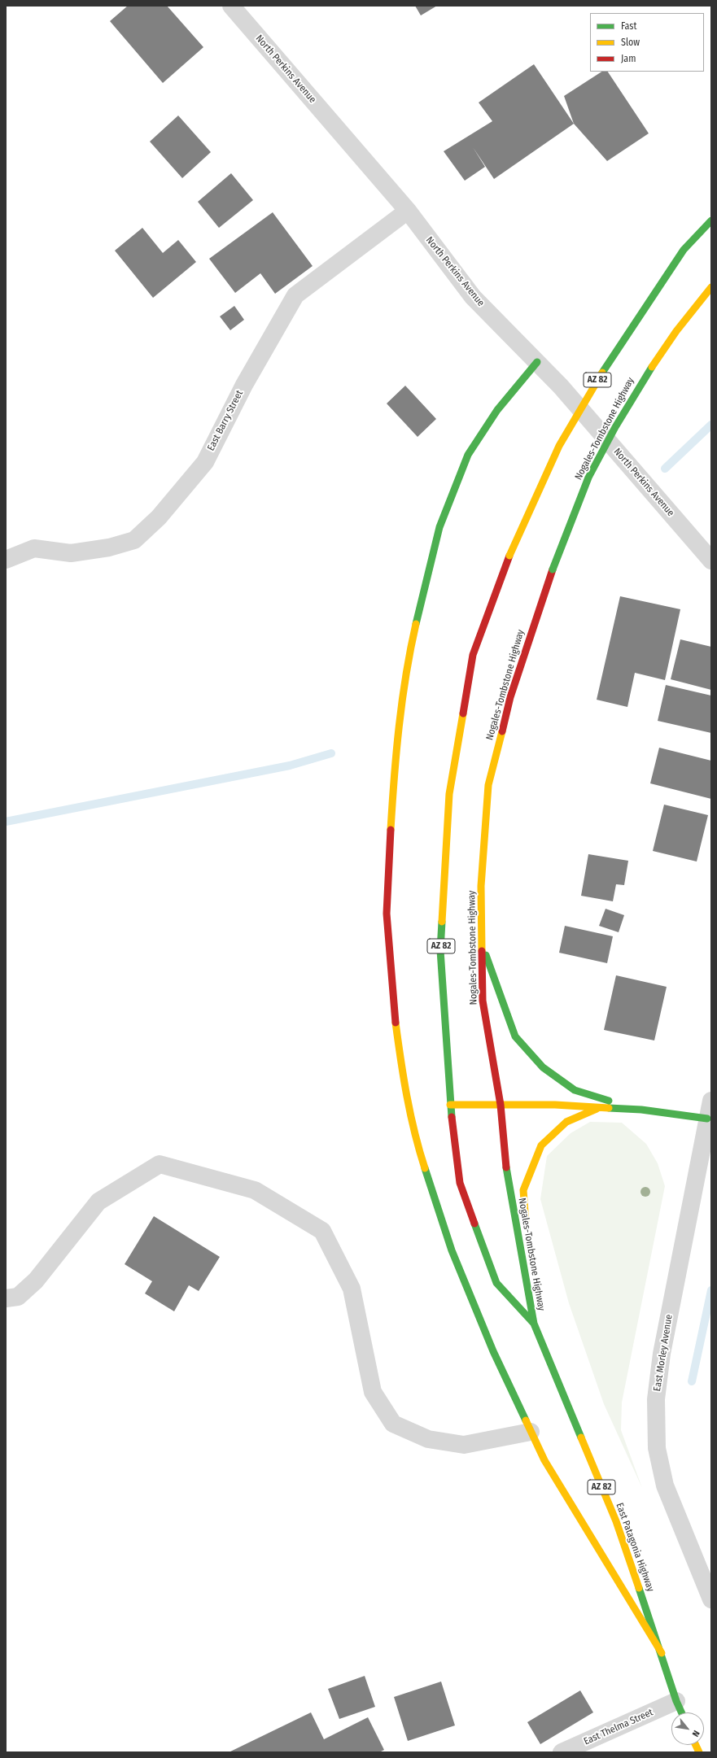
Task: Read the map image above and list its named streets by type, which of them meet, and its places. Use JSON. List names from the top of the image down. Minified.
{"streets":{"main road":["AZ 82","Nogales-Tombstone Highway","East Patagonia Highway"],"street":["North Perkins Avenue","East Barry Street","East Morley Avenue","East Thelma Street"]},"crossings":[["North Perkins Avenue","East Barry Street"],["AZ 82","East Patagonia Highway"],["AZ 82","East Thelma Street"],["Nogales-Tombstone Highway","East Patagonia Highway"]],"legend":["Fast","Slow","Jam"],"north":"bottom right"}
